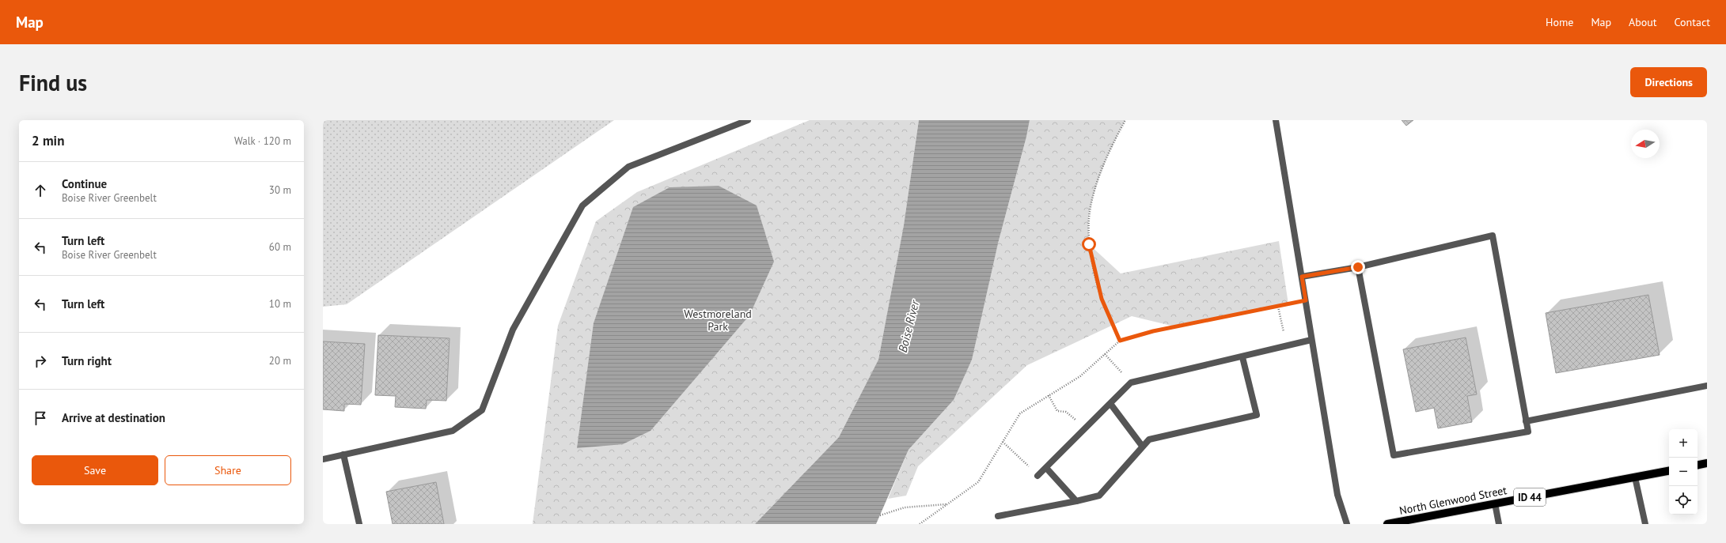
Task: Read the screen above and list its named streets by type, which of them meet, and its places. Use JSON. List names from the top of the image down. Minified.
{"streets":{"main road":["ID 44","North Glenwood Street"]},"water":["Boise River"],"parks":["Westmoreland Park"],"north":"left","page":{"header":"Map","nav":["Home","Map","About","Contact"],"buttons":["Directions",["Save","Share"]],"title":"Find us","heading":["2 min","Walk · 120 m"],"list":[["Continue","Boise River Greenbelt","30 m"],["Turn left","Boise River Greenbelt","60 m"],["Turn left","10 m"],["Turn right","20 m"],"Arrive at destination"],"map_buttons":["+","−"]}}
